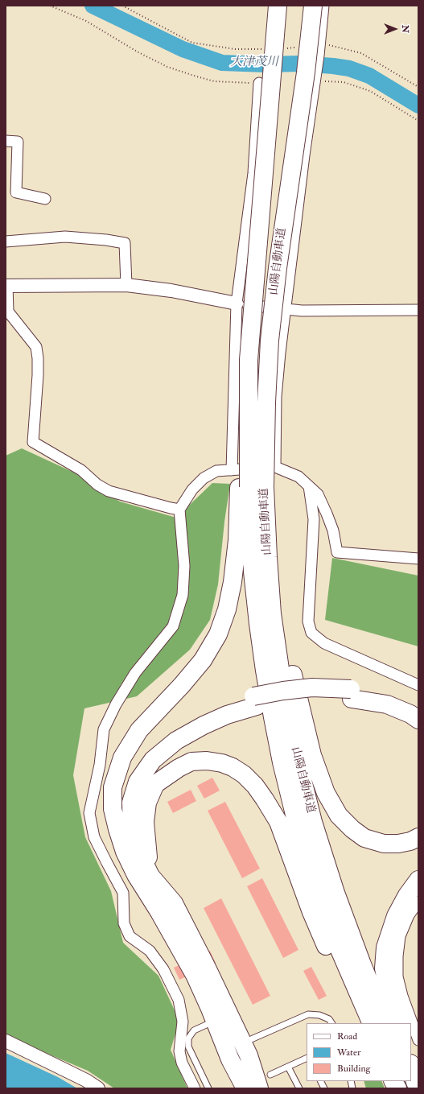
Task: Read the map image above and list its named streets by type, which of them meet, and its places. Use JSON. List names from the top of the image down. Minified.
{"streets":{"highway":["山陽自動車道"]},"water":["大津茂川"],"legend":["Road","Water","Building"],"north":"right"}
